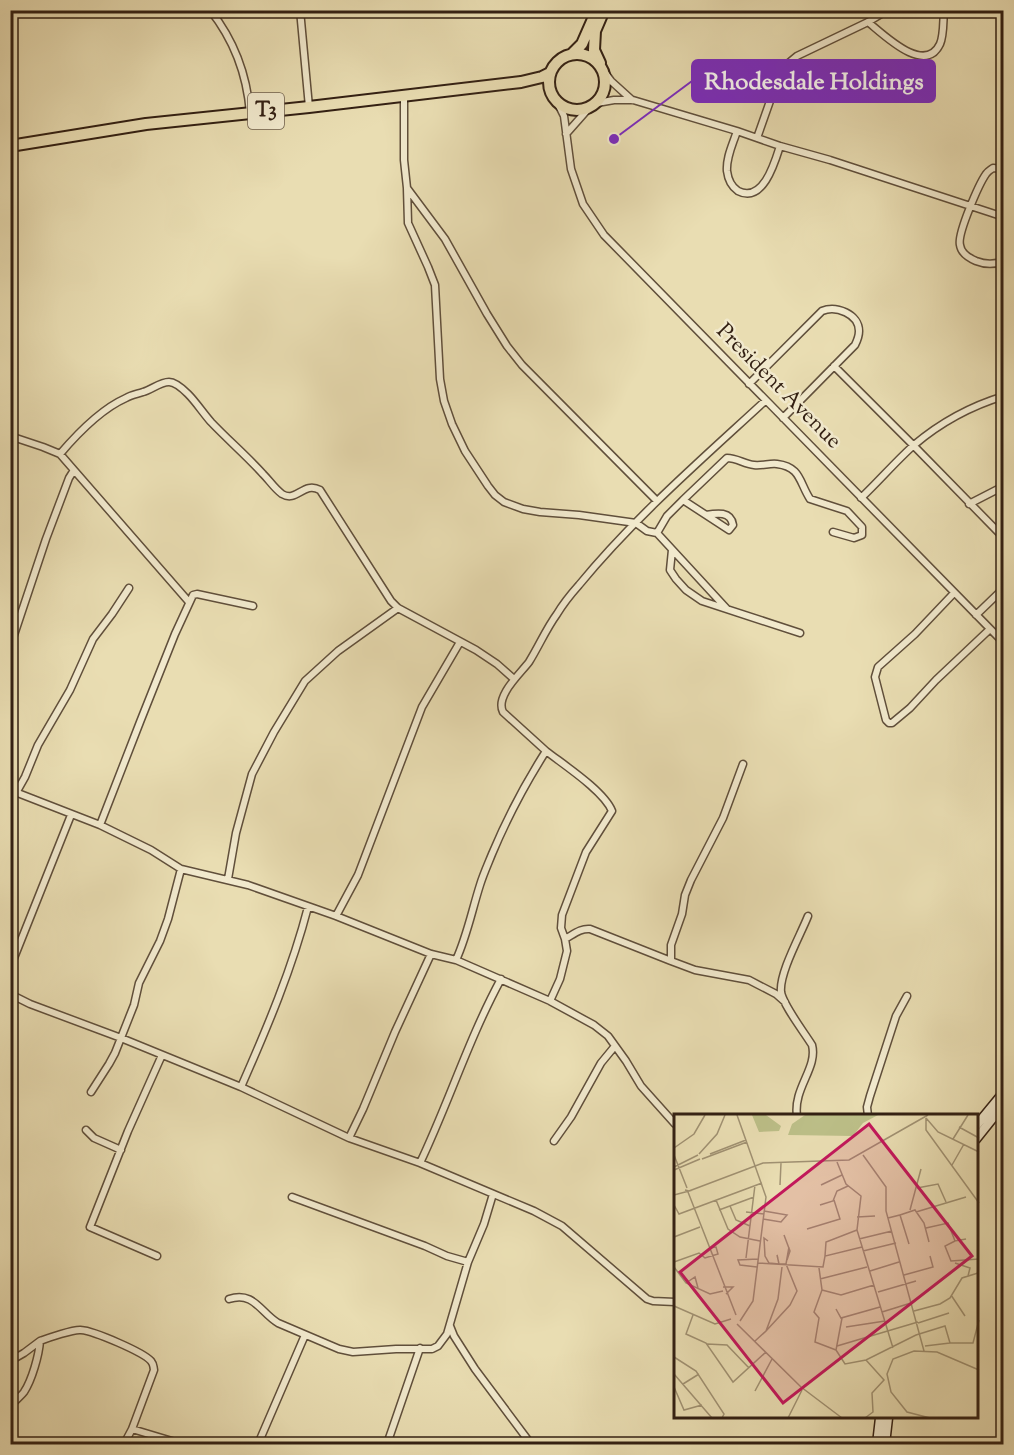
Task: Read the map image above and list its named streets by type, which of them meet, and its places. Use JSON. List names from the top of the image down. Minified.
{"streets":{"highway":["T3"],"street":["President Avenue"]},"crossings":[["T3","President Avenue"]],"places":["Rhodesdale Holdings"]}
